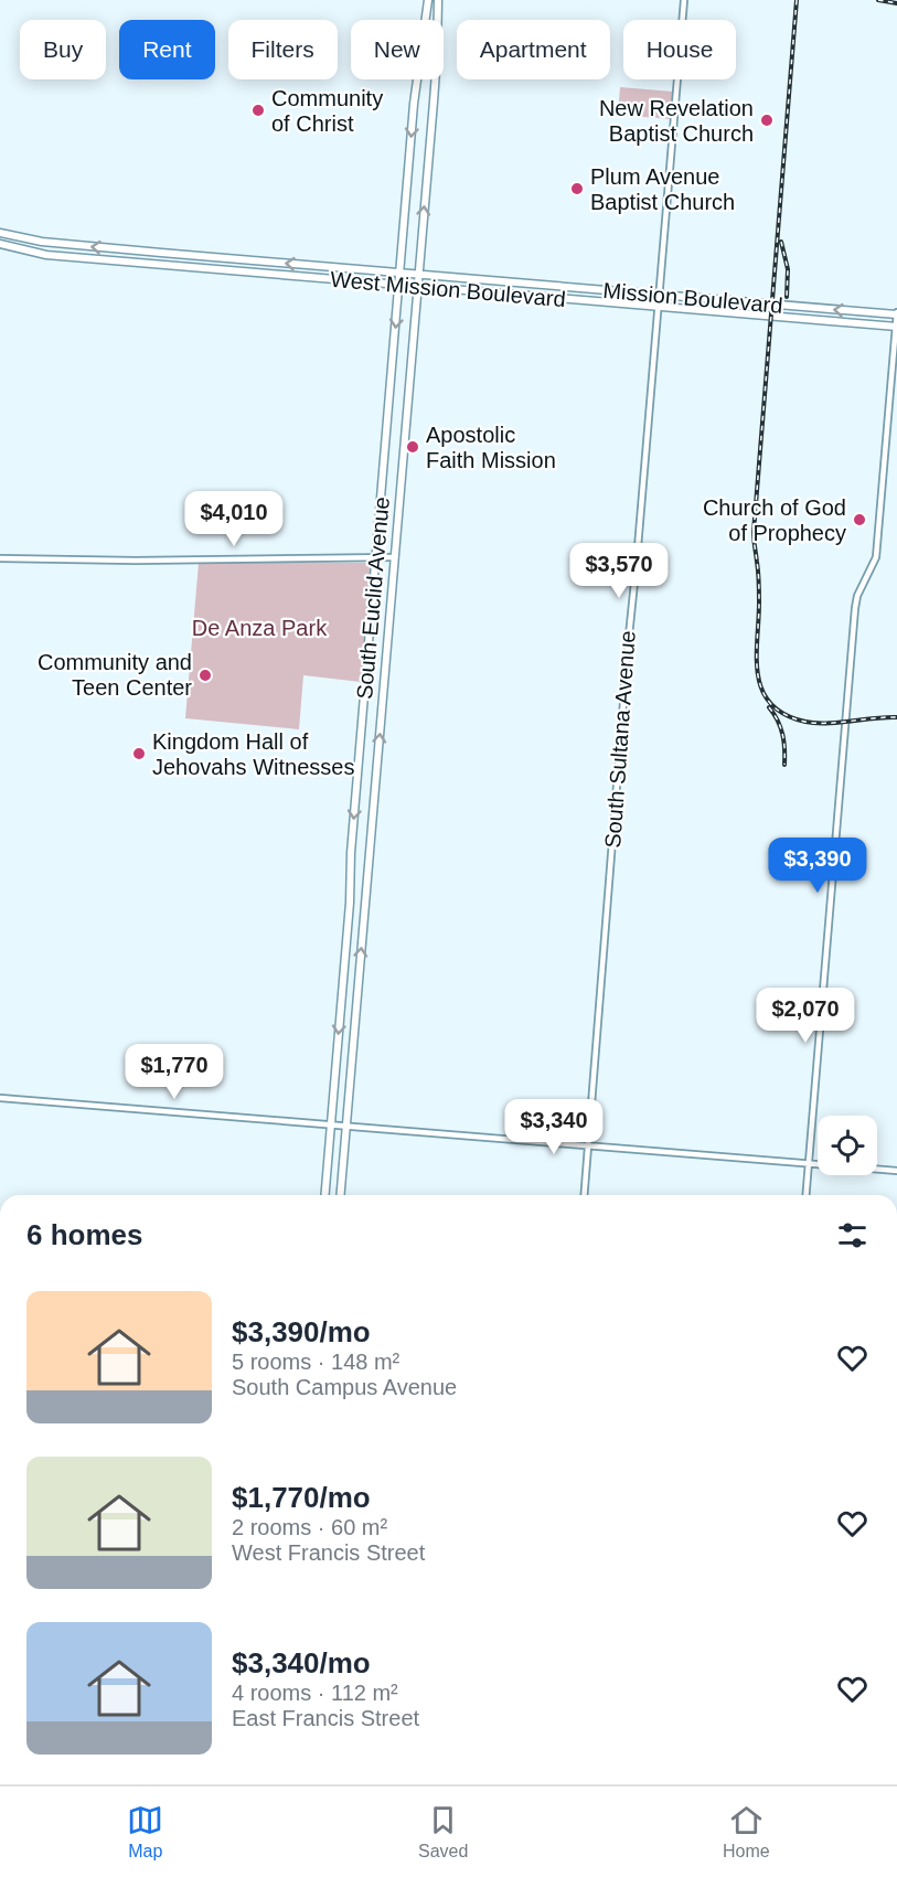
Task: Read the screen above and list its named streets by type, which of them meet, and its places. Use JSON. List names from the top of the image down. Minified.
{"streets":{"main road":["West Mission Boulevard","Mission Boulevard","South Euclid Avenue"],"street":["South Sultana Avenue"]},"crossings":[["West Mission Boulevard","Mission Boulevard"],["West Mission Boulevard","South Euclid Avenue"],["West Mission Boulevard","South Sultana Avenue"],["Mission Boulevard","South Euclid Avenue"],["Mission Boulevard","South Sultana Avenue"]],"one_way":["Mission Boulevard"],"parks":["De Anza Park"],"places":["Community of Christ","New Revelation Baptist Church","Plum Avenue Baptist Church","Apostolic Faith Mission","Church of God of Prophecy","Community and Teen Center","Kingdom Hall of Jehovahs Witnesses"],"page":{"chip":["Buy","Rent","Filters","New","Apartment","House"],"price":["$4,010","$3,570","$3,390","$2,070","$1,770","$3,340"],"heading":"6 homes","list":[{"name":"$3,390/mo","note":"5 rooms · 148 m² · South Campus Avenue"},{"name":"$1,770/mo","note":"2 rooms · 60 m² · West Francis Street"},{"name":"$3,340/mo","note":"4 rooms · 112 m² · East Francis Street"}],"tabs":["Map","Saved","Home"]}}
